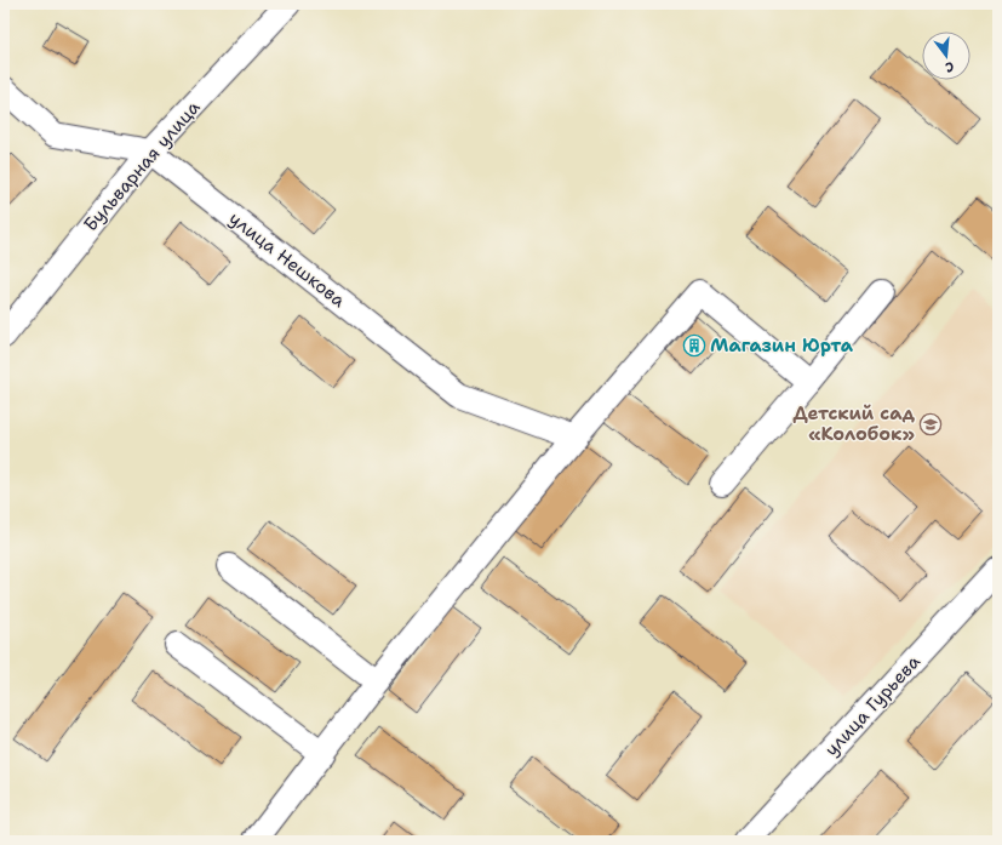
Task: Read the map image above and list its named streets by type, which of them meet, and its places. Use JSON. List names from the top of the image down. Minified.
{"streets":{"street":["Бульварная улица","улица Нешкова","улица Гурьева"]},"crossings":[["Бульварная улица","улица Нешкова"]],"places":{"building":["Магазин Юрта"],"school or university":["Детский сад «Колобок»"]},"north":"bottom"}
